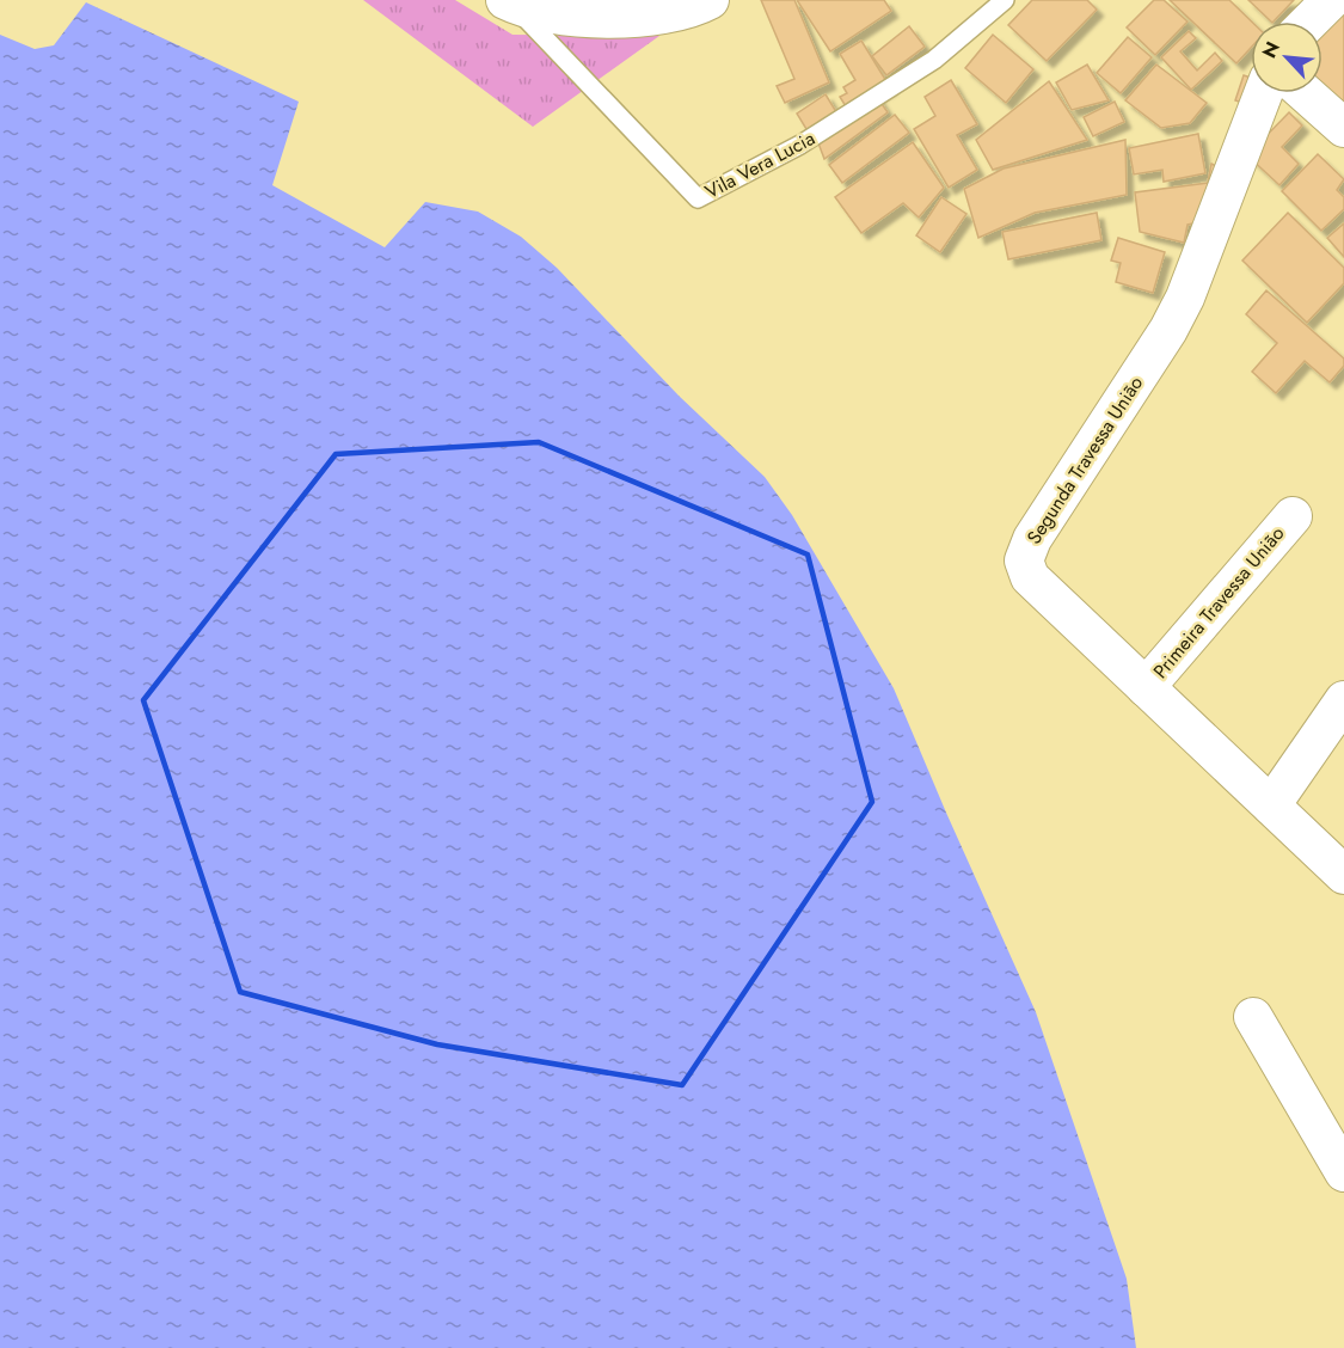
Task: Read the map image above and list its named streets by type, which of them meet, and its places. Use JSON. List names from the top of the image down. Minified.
{"streets":{"street":["Segunda Travessa União","Primeira Travessa União"],"lane":["Vila Vera Lucia"]},"crossings":[["Segunda Travessa União","Primeira Travessa União"]],"north":"top left"}
